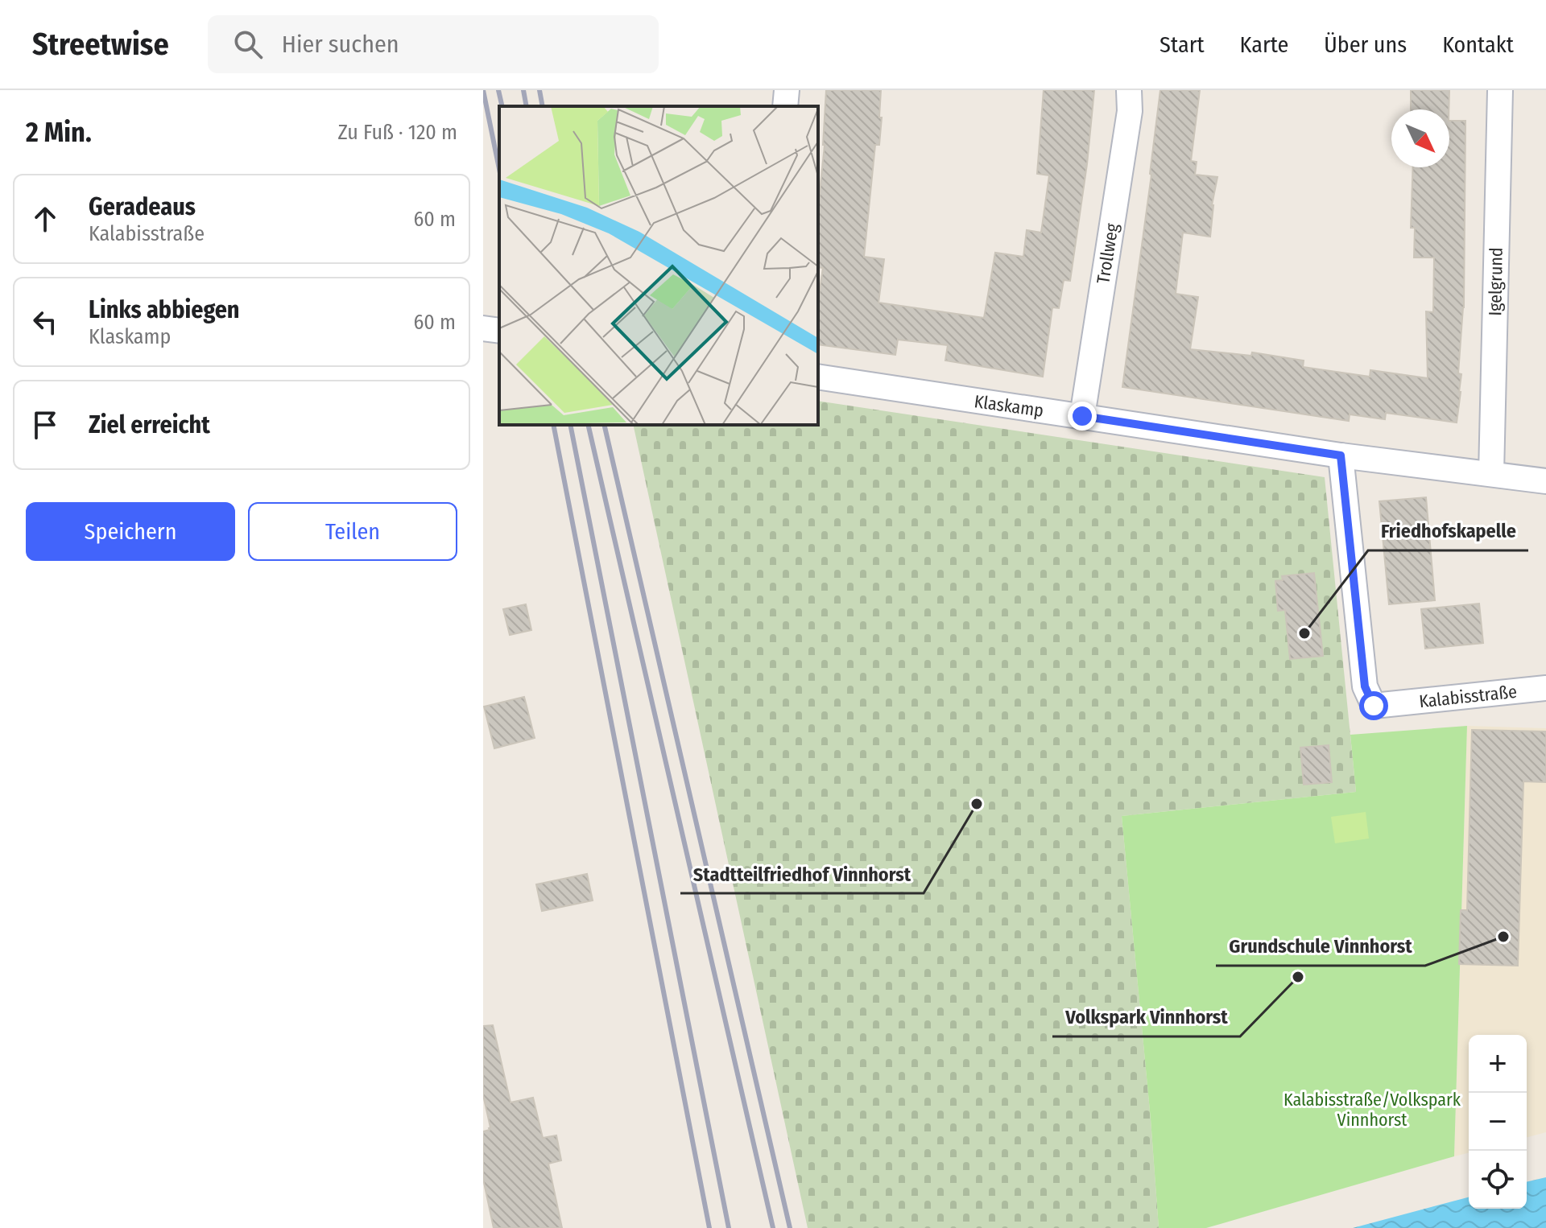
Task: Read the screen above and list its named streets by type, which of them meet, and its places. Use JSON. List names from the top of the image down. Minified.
{"streets":{"street":["Trollweg","Igelgrund","Klaskamp","Kalabisstraße"]},"crossings":[["Trollweg","Klaskamp"],["Igelgrund","Klaskamp"],["Klaskamp","Kalabisstraße"]],"parks":["Kalabisstraße/Volkspark Vinnhorst"],"places":["Friedhofskapelle","Stadtteilfriedhof Vinnhorst","Grundschule Vinnhorst","Volkspark Vinnhorst"],"north":"bottom right","page":{"header":"Streetwise","search":"Hier suchen","nav":["Start","Karte","Über uns","Kontakt"],"heading":["2 Min.","Zu Fuß · 120 m"],"list":[["Geradeaus","Kalabisstraße","60 m"],["Links abbiegen","Klaskamp","60 m"],"Ziel erreicht"],"buttons":["Speichern","Teilen"],"map_buttons":["+","−"]}}
